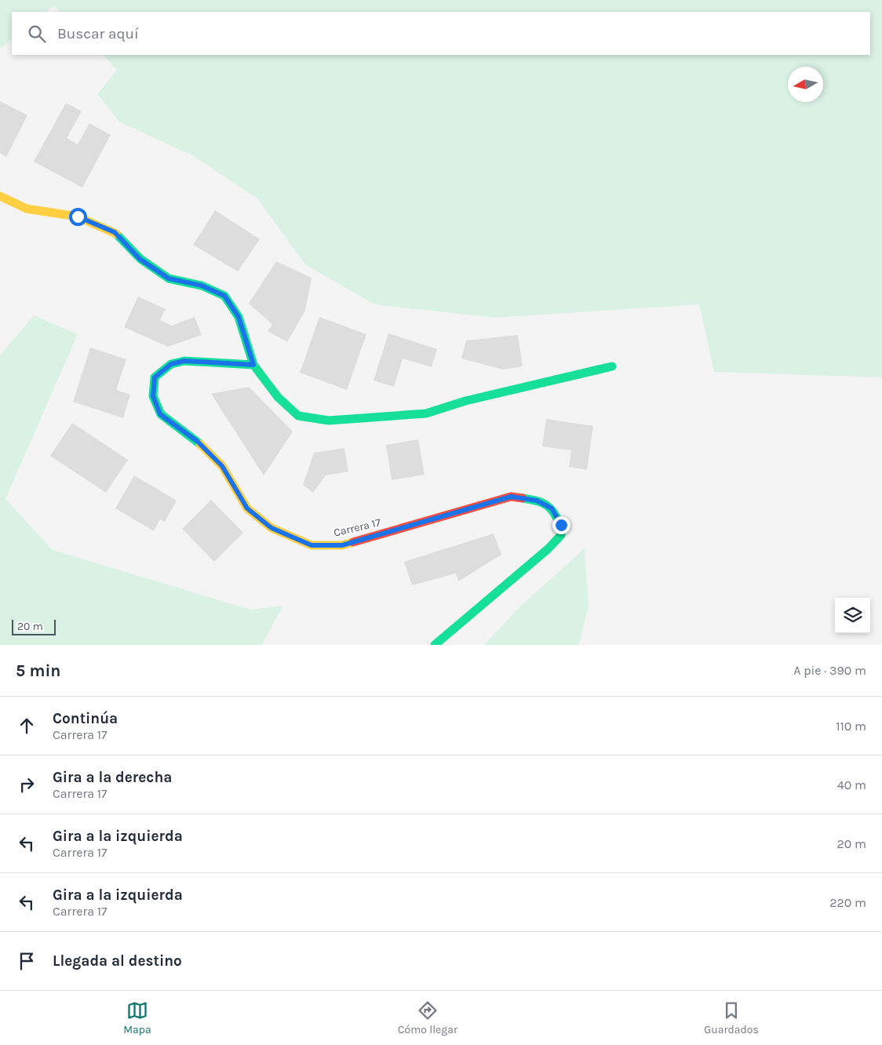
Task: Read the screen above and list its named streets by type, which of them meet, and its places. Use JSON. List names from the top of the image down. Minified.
{"streets":{"street":["Carrera 17"]},"scale_bar":"20 m","north":"left","page":{"search":"Buscar aquí","scale":"20 m","heading":["5 min","A pie · 390 m"],"list":[["Continúa","Carrera 17","110 m"],["Gira a la derecha","Carrera 17","40 m"],["Gira a la izquierda","Carrera 17","20 m"],["Gira a la izquierda","Carrera 17","220 m"],"Llegada al destino"],"nav":["Mapa","Cómo llegar","Guardados"]}}
